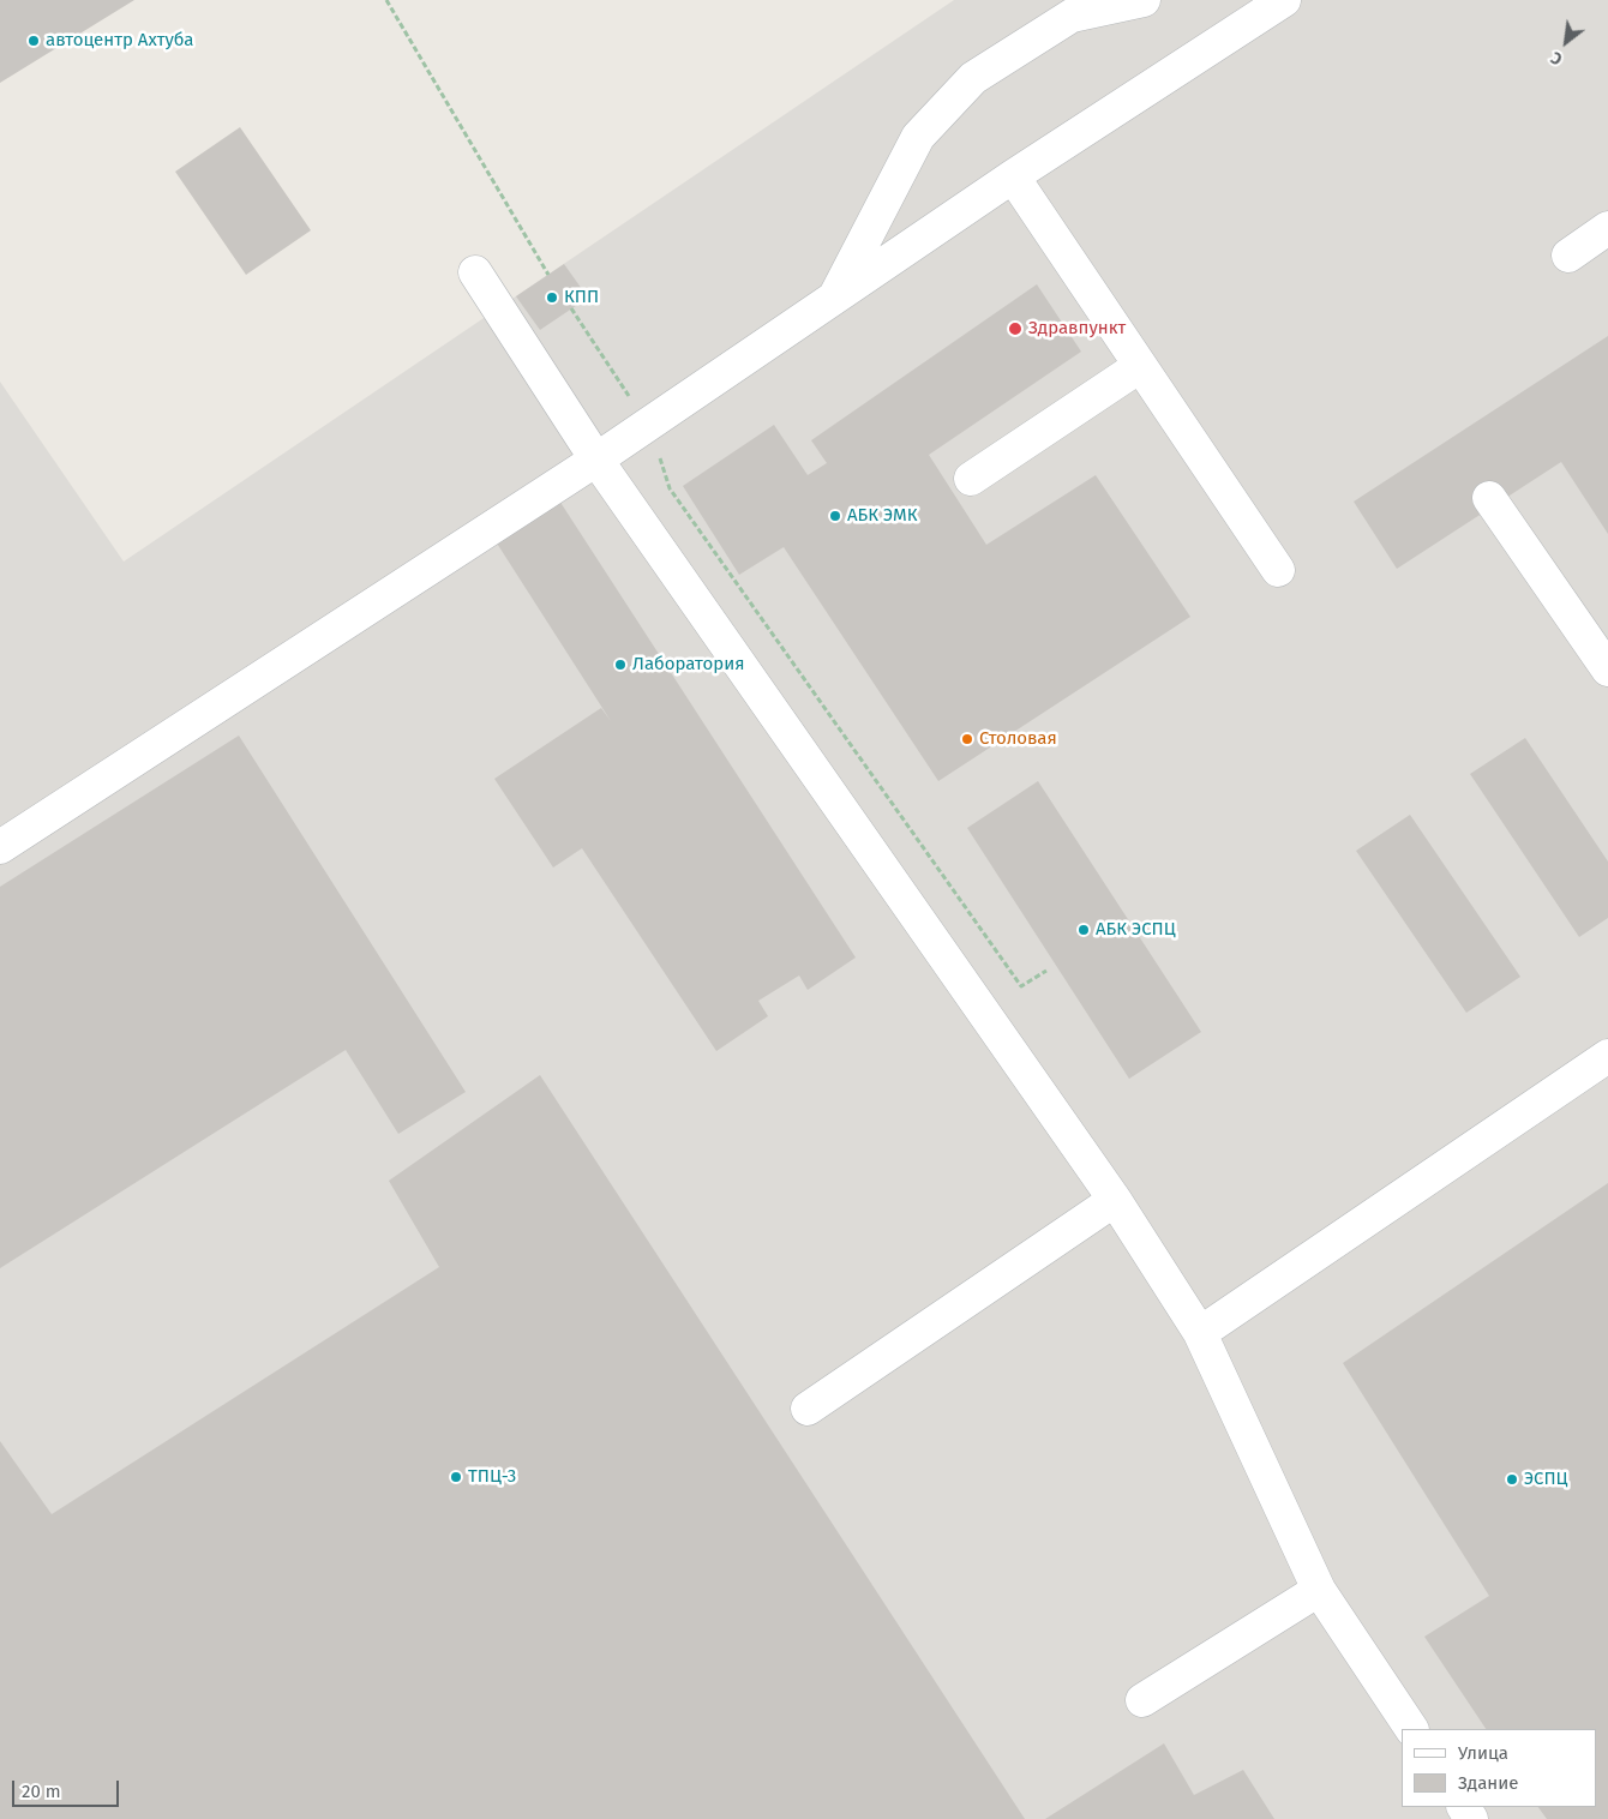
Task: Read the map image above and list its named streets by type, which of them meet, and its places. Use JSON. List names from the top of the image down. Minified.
{"places":["автоцентр Ахтуба","КПП","Здравпункт","АБК ЭМК","Лаборатория","Столовая","АБК ЭСПЦ","ТПЦ-3","ЭСПЦ"],"legend":["Улица","Здание"],"scale_bar":"20 m","north":"bottom left"}
